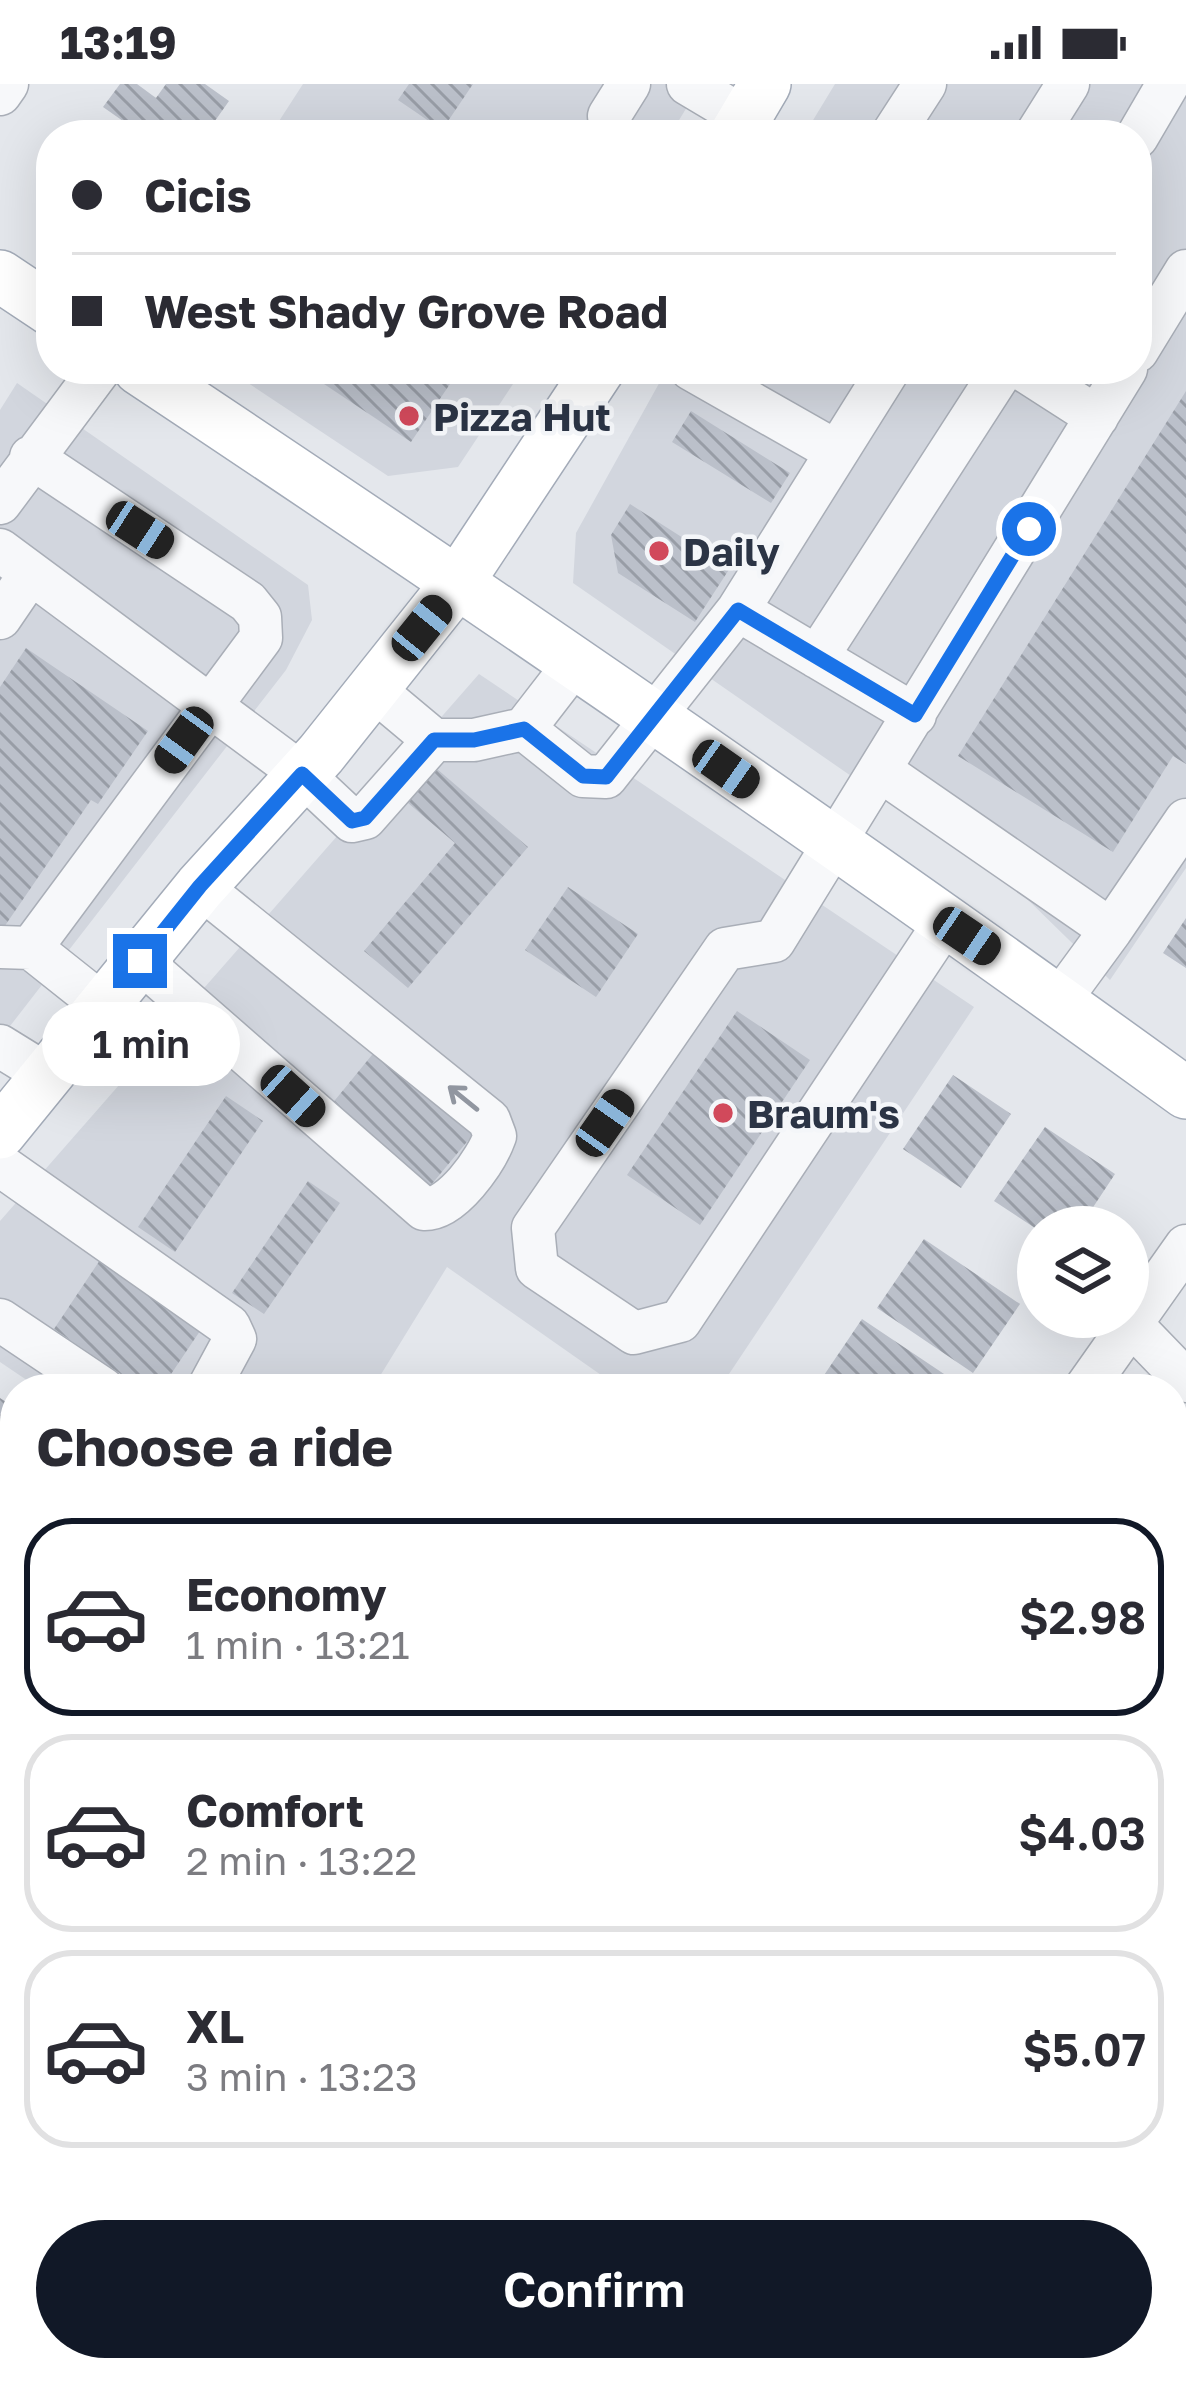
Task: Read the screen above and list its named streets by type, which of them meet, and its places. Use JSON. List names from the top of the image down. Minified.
{"places":["Pizza Hut","Daily","Braum's"],"page":{"status":"13:19","banner":["Cicis","West Shady Grove Road"],"bubble":"1 min","heading":"Choose a ride","list":[{"name":"Economy","note":"1 min · 13:21","value":"$2.98"},{"name":"Comfort","note":"2 min · 13:22","value":"$4.03"},{"name":"XL","note":"3 min · 13:23","value":"$5.07"}],"buttons":"Confirm"}}
